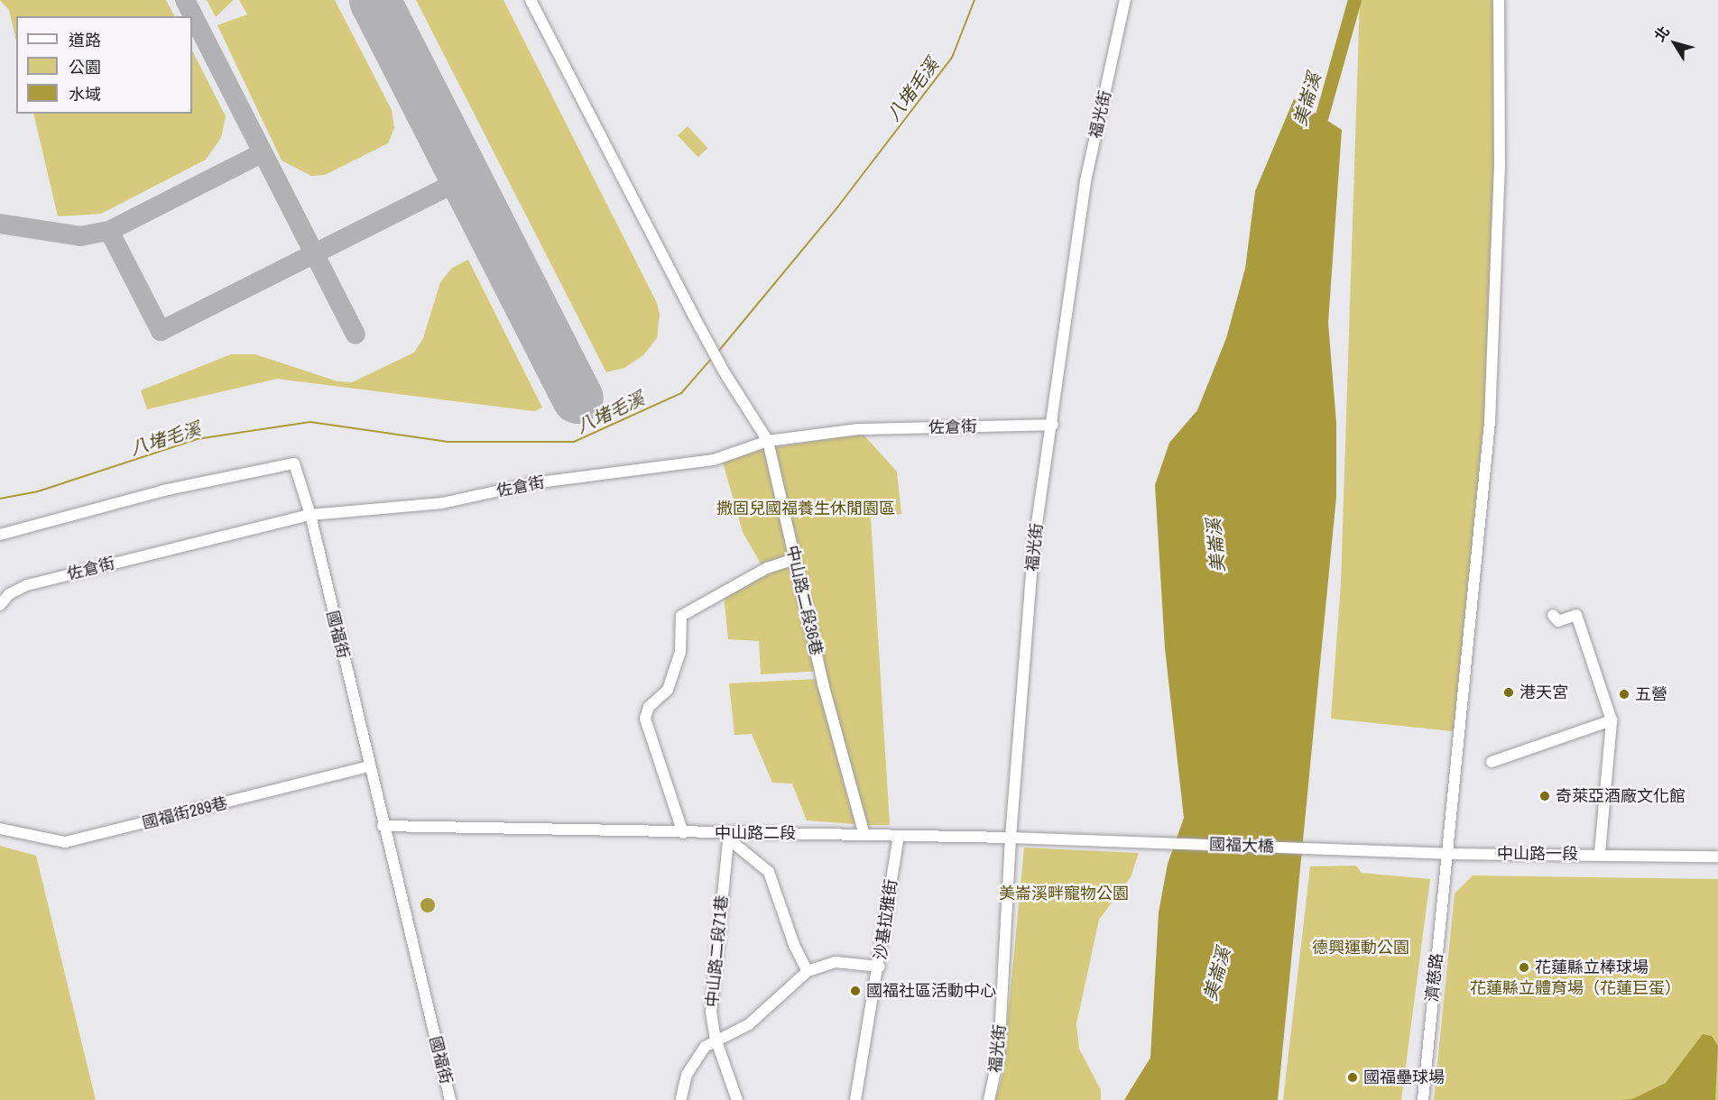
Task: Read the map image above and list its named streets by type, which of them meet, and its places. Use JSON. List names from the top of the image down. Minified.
{"streets":{"street":["福光街","佐倉街","中山路二段36巷","國福街","國福街289巷","中山路二段","國福大橋","中山路一段","沙基拉雅街","中山路二段71巷","濟慈路"]},"crossings":[["福光街","佐倉街"],["福光街","中山路二段"],["佐倉街","中山路二段36巷"],["佐倉街","國福街"],["中山路二段36巷","中山路二段"],["國福街","國福街289巷"],["國福街","中山路二段"],["中山路二段","國福大橋"],["中山路二段","沙基拉雅街"],["中山路二段","中山路二段71巷"],["國福大橋","中山路一段"],["中山路一段","濟慈路"]],"water":["八堵毛溪","美崙溪"],"parks":["撒固兒國福養生休閒園區","美崙溪畔寵物公園","德興運動公園","花蓮縣立體育場（花蓮巨蛋）"],"places":["港天宮","五營","奇萊亞酒廠文化館","花蓮縣立棒球場","國福社區活動中心","國福壘球場"],"legend":["道路","公園","水域"],"north":"top left"}
